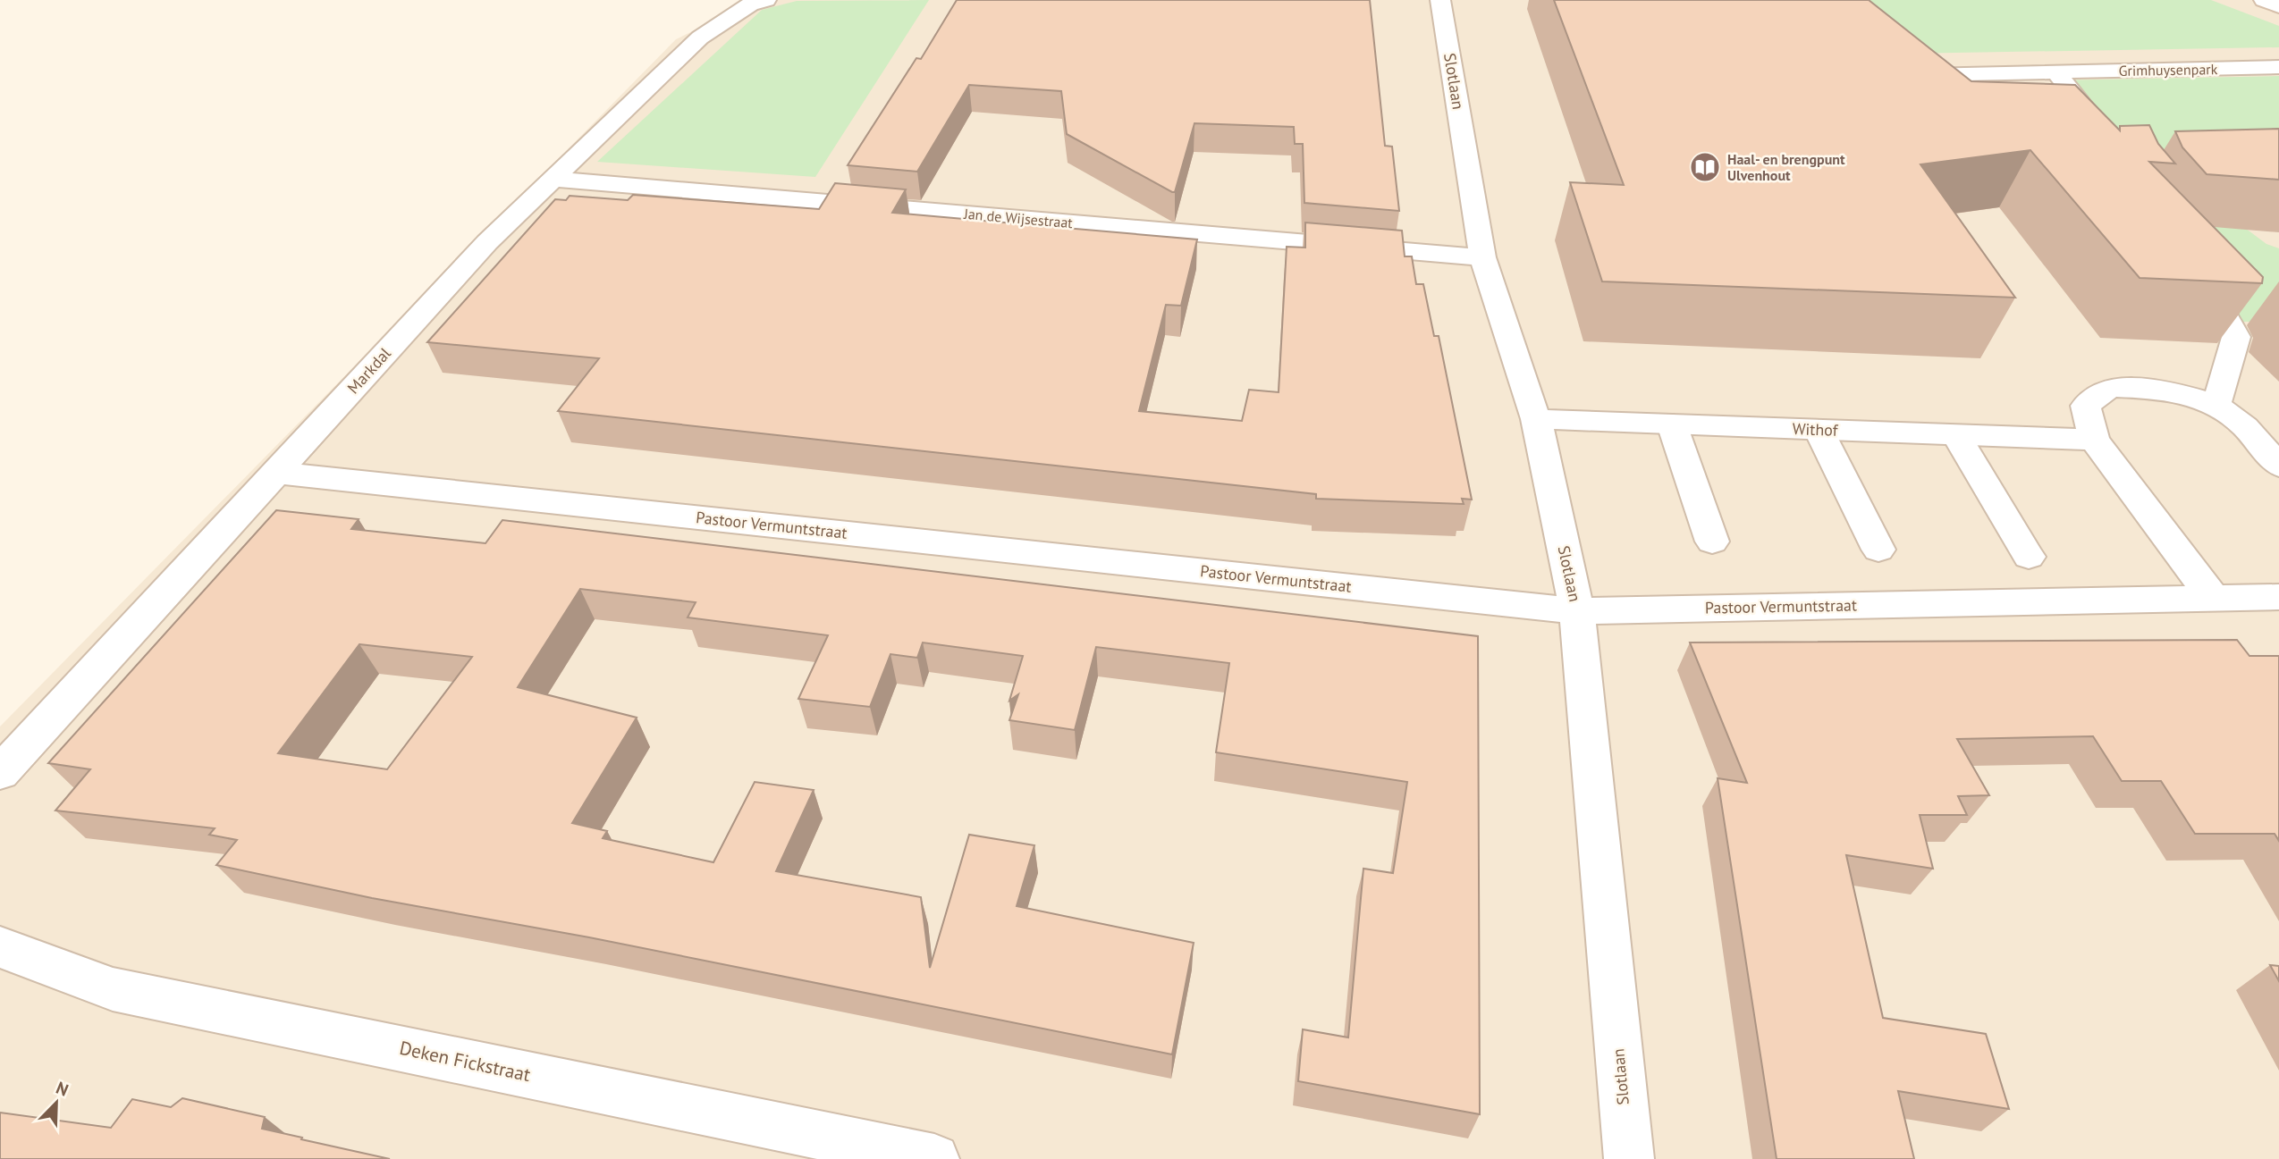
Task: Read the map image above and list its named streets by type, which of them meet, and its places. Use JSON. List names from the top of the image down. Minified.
{"streets":{"street":["Grimhuysenpark","Slotlaan","Jan de Wijsestraat","Markdal","Withof","Pastoor Vermuntstraat","Deken Fickstraat"]},"crossings":[["Slotlaan","Jan de Wijsestraat"],["Slotlaan","Withof"],["Slotlaan","Pastoor Vermuntstraat"],["Jan de Wijsestraat","Markdal"],["Markdal","Pastoor Vermuntstraat"]],"places":{"library":["Haal- en brengpunt Ulvenhout"]},"north":"top right"}
